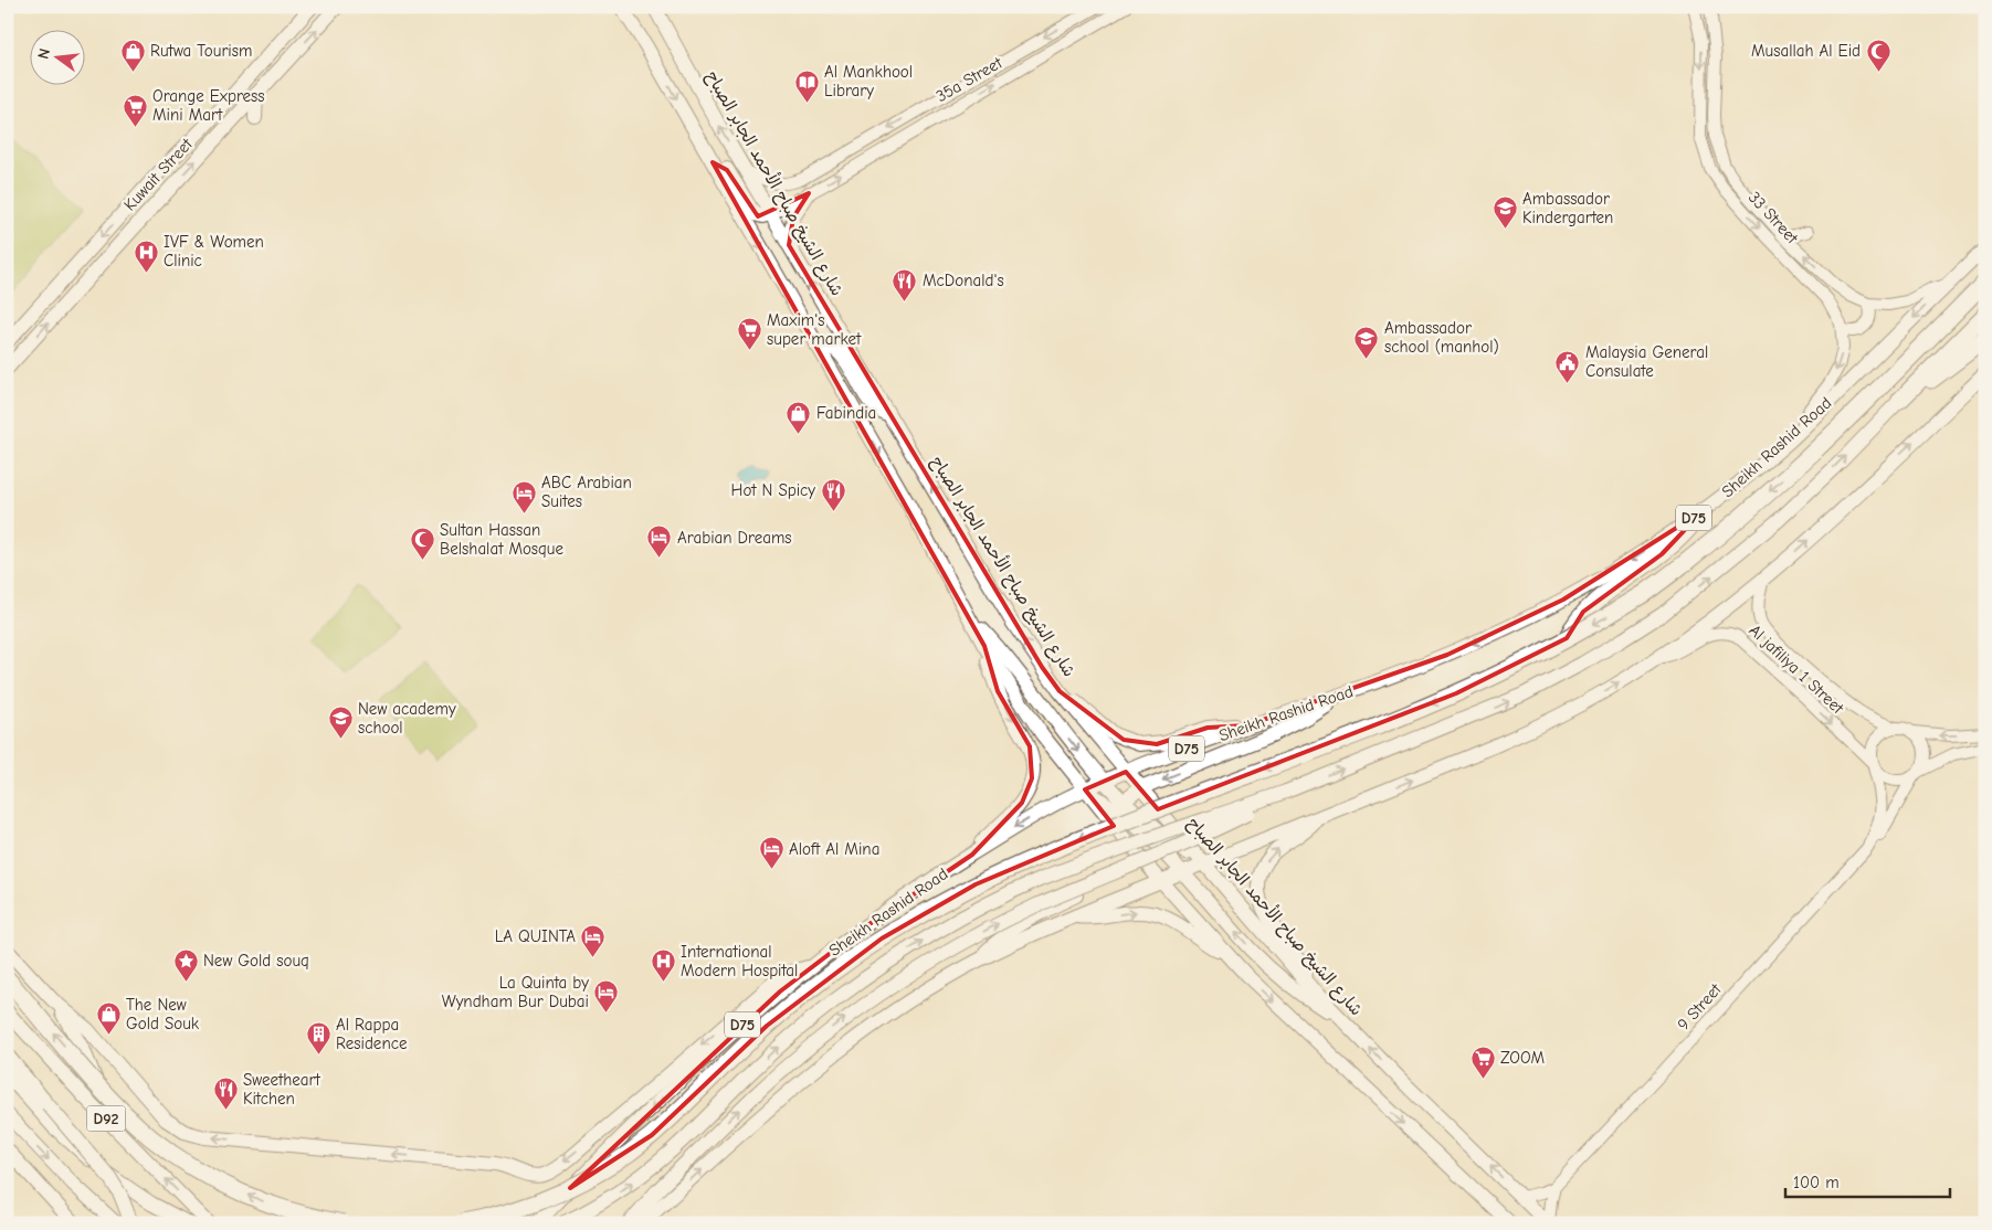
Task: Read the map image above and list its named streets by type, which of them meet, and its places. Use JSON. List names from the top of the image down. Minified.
{"streets":{"main road":["Kuwait Street","شارع الشيخ صباح الأحمد الجابر الصباح","Sheikh Rashid Road","D75","D92"],"street":["35a Street","33 Street","Al jafiliya 1 Street","9 Street"]},"crossings":[["35a Street","شارع الشيخ صباح الأحمد الجابر الصباح"],["شارع الشيخ صباح الأحمد الجابر الصباح","Sheikh Rashid Road"],["شارع الشيخ صباح الأحمد الجابر الصباح","9 Street"],["33 Street","Sheikh Rashid Road"],["Al jafiliya 1 Street","9 Street"]],"one_way":["Al jafiliya 1 Street"],"places":{"shop":["Rutwa Tourism","Fabindia","The New Gold Souk"],"mosque":["Musallah Al Eid","Sultan Hassan Belshalat Mosque"],"library":["Al Mankhool Library"],"supermarket":["Orange Express Mini Mart","Maxim's super market","ZOOM"],"school or university":["Ambassador Kindergarten","Ambassador school (manhol)","New academy school"],"hospital":["IVF & Women Clinic","International Modern Hospital"],"restaurant":["McDonald's","Hot N Spicy","Sweetheart Kitchen"],"public building":["Malaysia General Consulate"],"hotel":["ABC Arabian Suites","Arabian Dreams","Aloft Al Mina","LA QUINTA","La Quinta by Wyndham Bur Dubai"],"place":["New Gold souq"],"building":["Al Rappa Residence"]},"scale_bar":"100 m","north":"left"}
